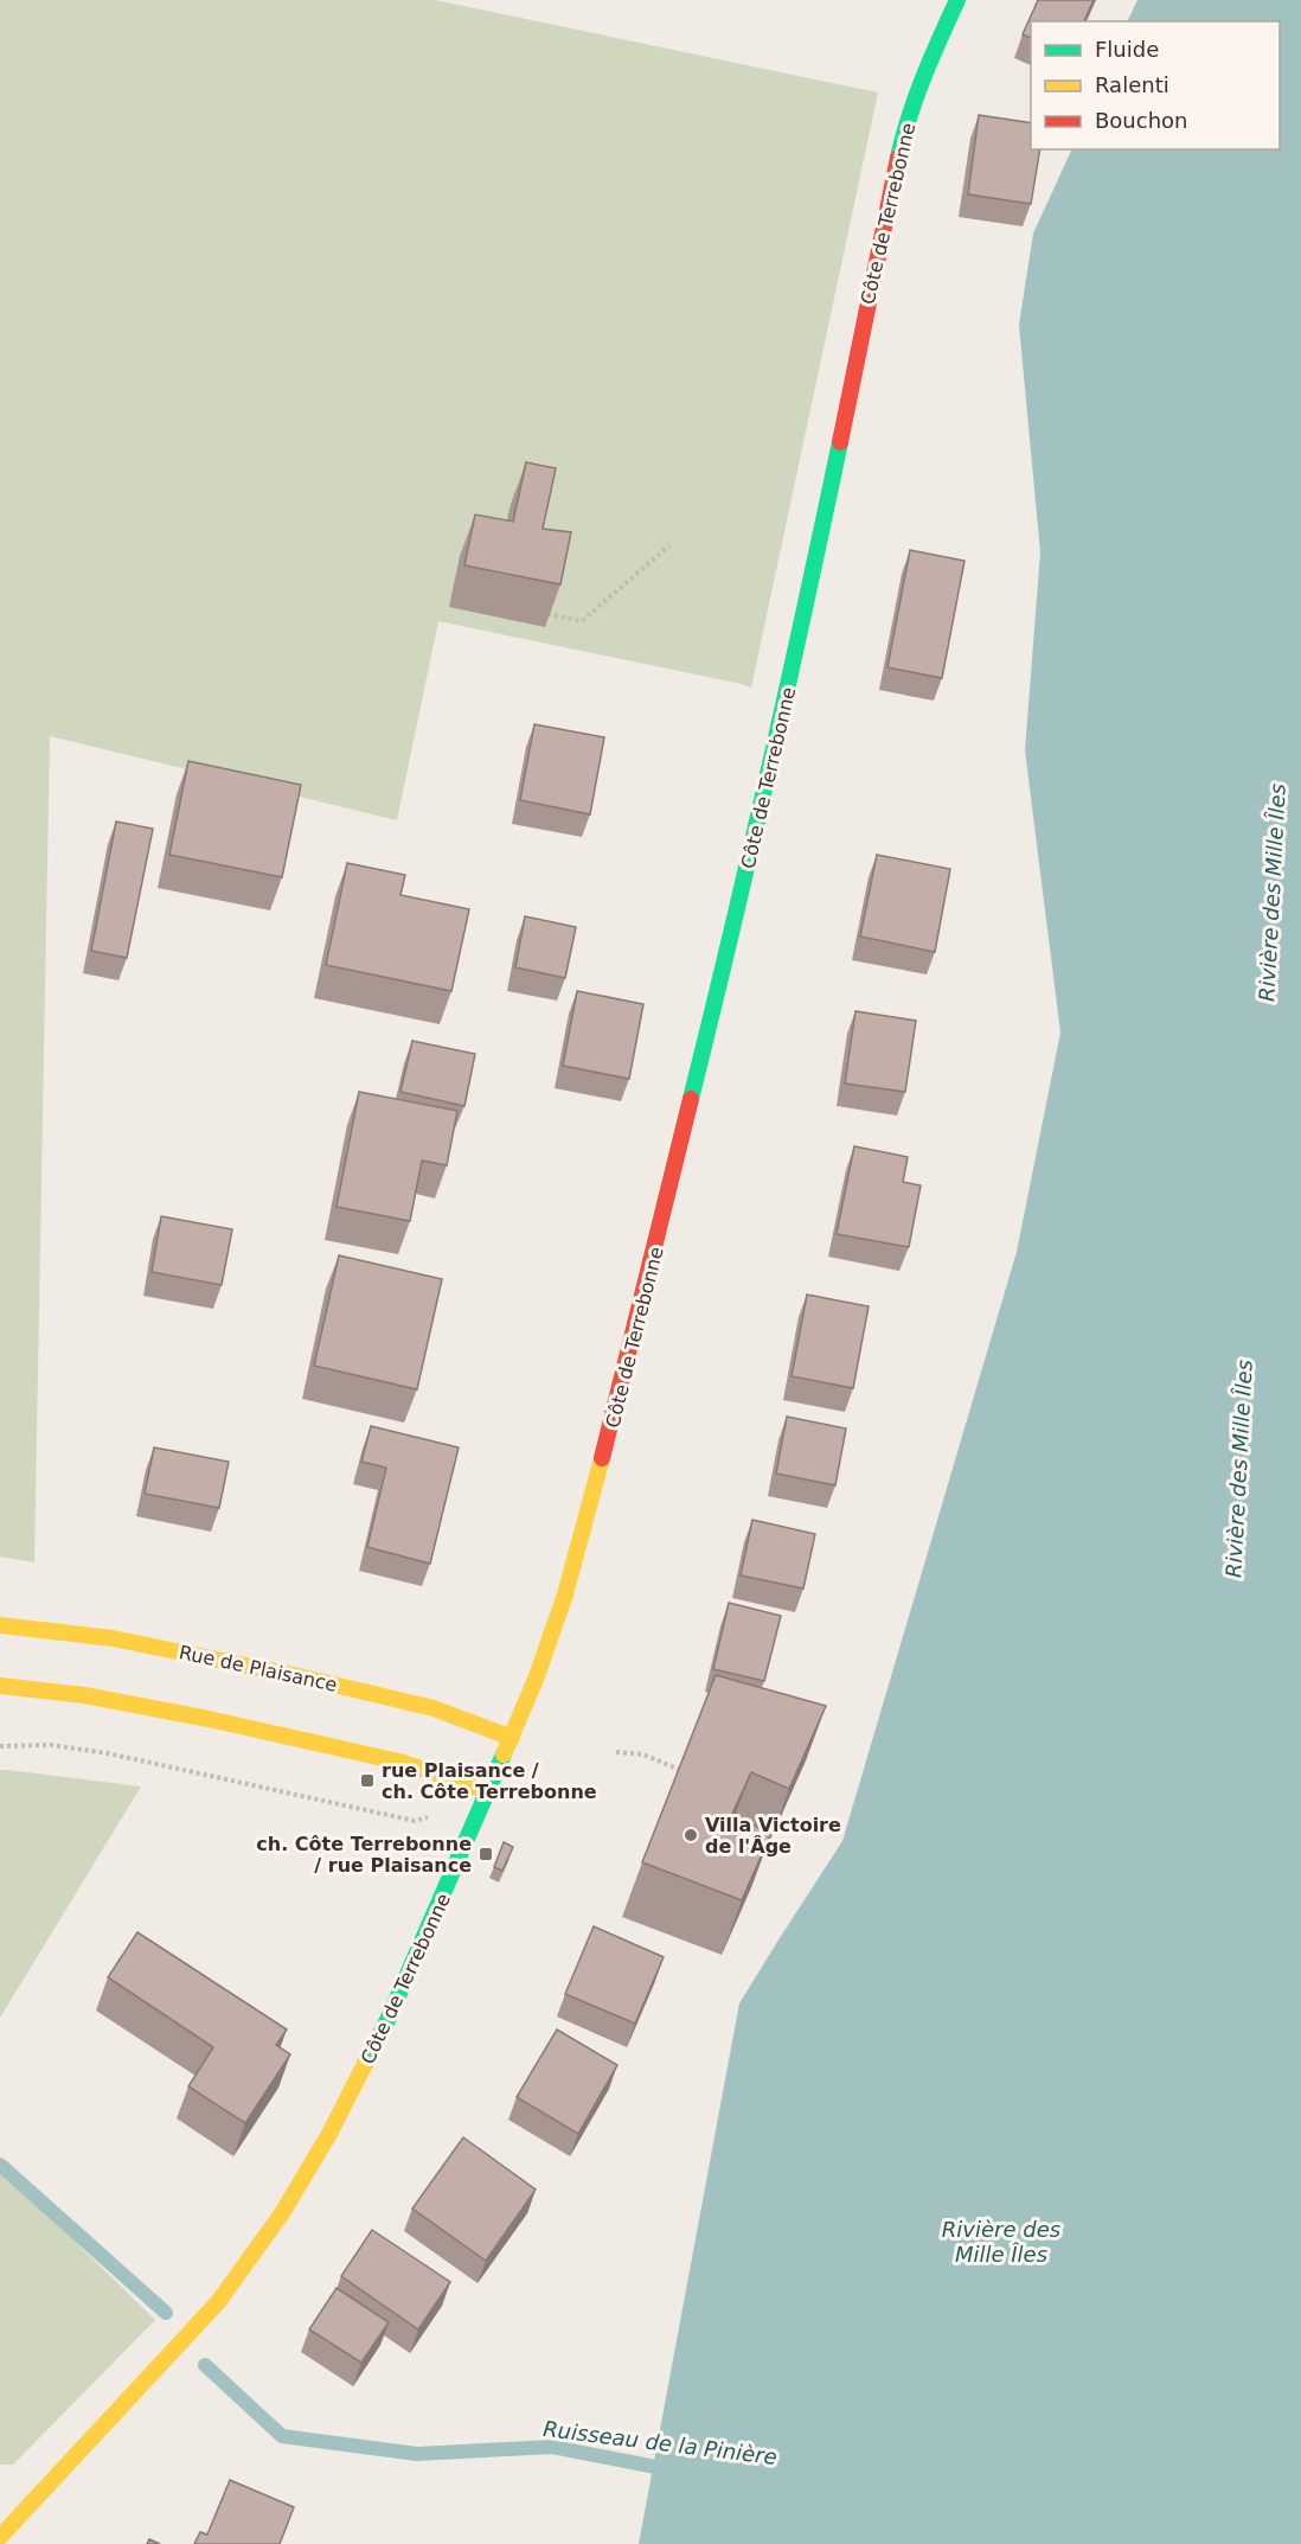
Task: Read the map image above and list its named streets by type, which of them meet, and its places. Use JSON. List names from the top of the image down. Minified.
{"streets":{"main road":["Côte de Terrebonne","Rue de Plaisance"]},"crossings":[["Côte de Terrebonne","Rue de Plaisance"]],"water":["Rivière des Mille Îles","Ruisseau de la Pinière"],"places":{"transit":["rue Plaisance / ch. Côte Terrebonne","ch. Côte Terrebonne / rue Plaisance"],"other":["Villa Victoire de l'Âge"]},"legend":["Fluide","Ralenti","Bouchon"]}
